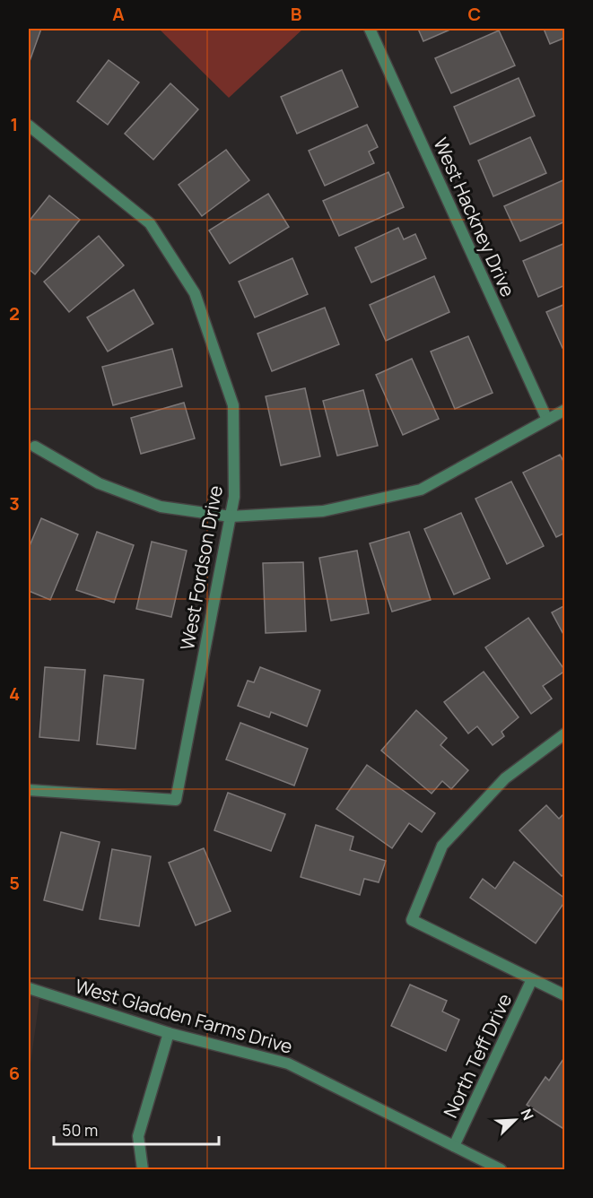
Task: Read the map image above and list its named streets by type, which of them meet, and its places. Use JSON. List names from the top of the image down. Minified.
{"streets":{"street":["West Hackney Drive","West Fordson Drive","West Gladden Farms Drive","North Teff Drive"]},"crossings":[["West Gladden Farms Drive","North Teff Drive"]],"scale_bar":"50 m","north":"top right","grid":{"columns":["A","B","C"],"rows":["1","2","3","4","5","6"]}}
